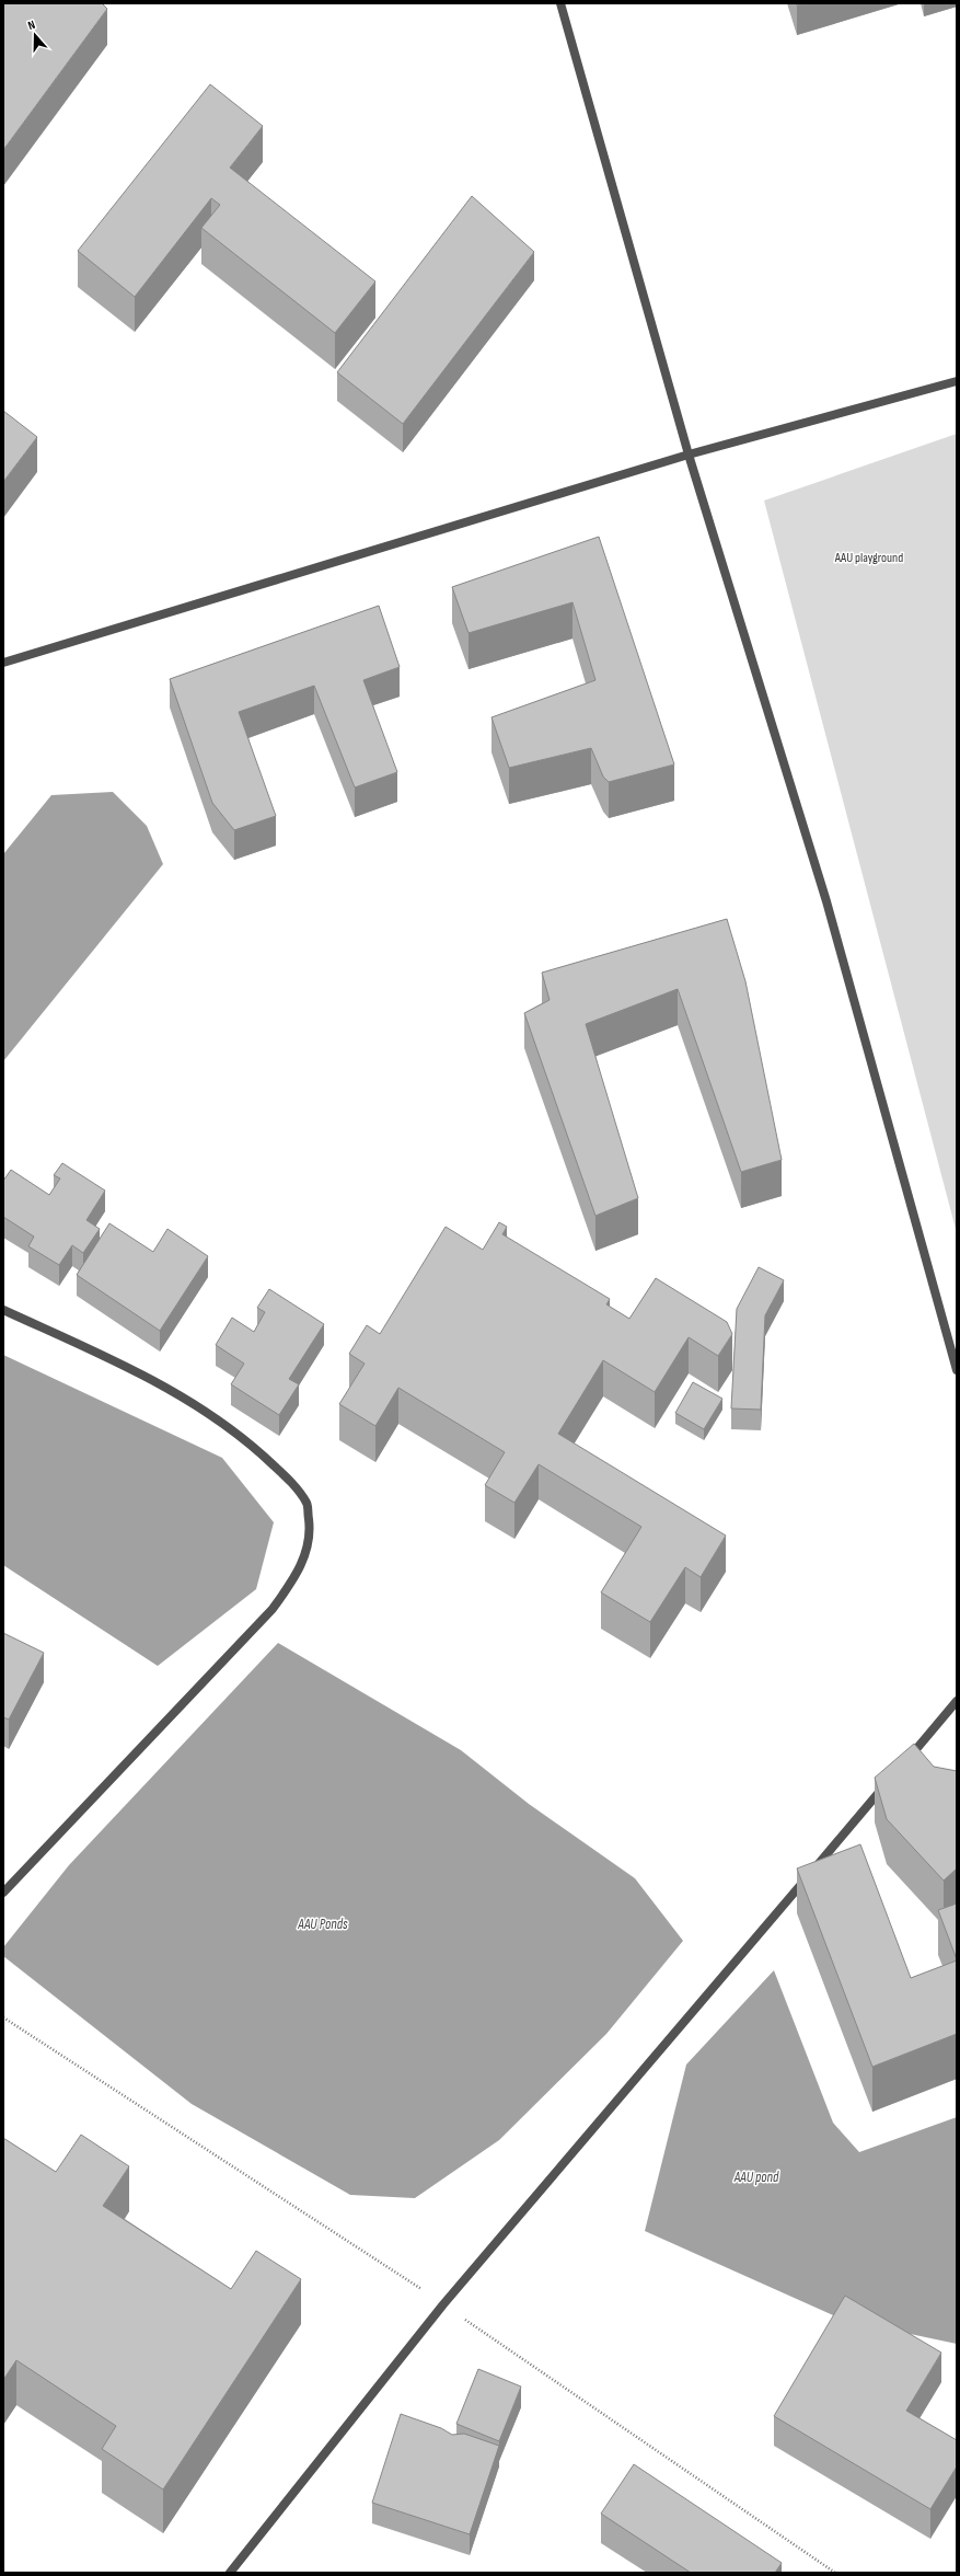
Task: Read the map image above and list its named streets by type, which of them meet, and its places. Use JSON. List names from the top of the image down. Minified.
{"water":["AAU Ponds","AAU pond"],"parks":["AAU playground"],"north":"top"}
